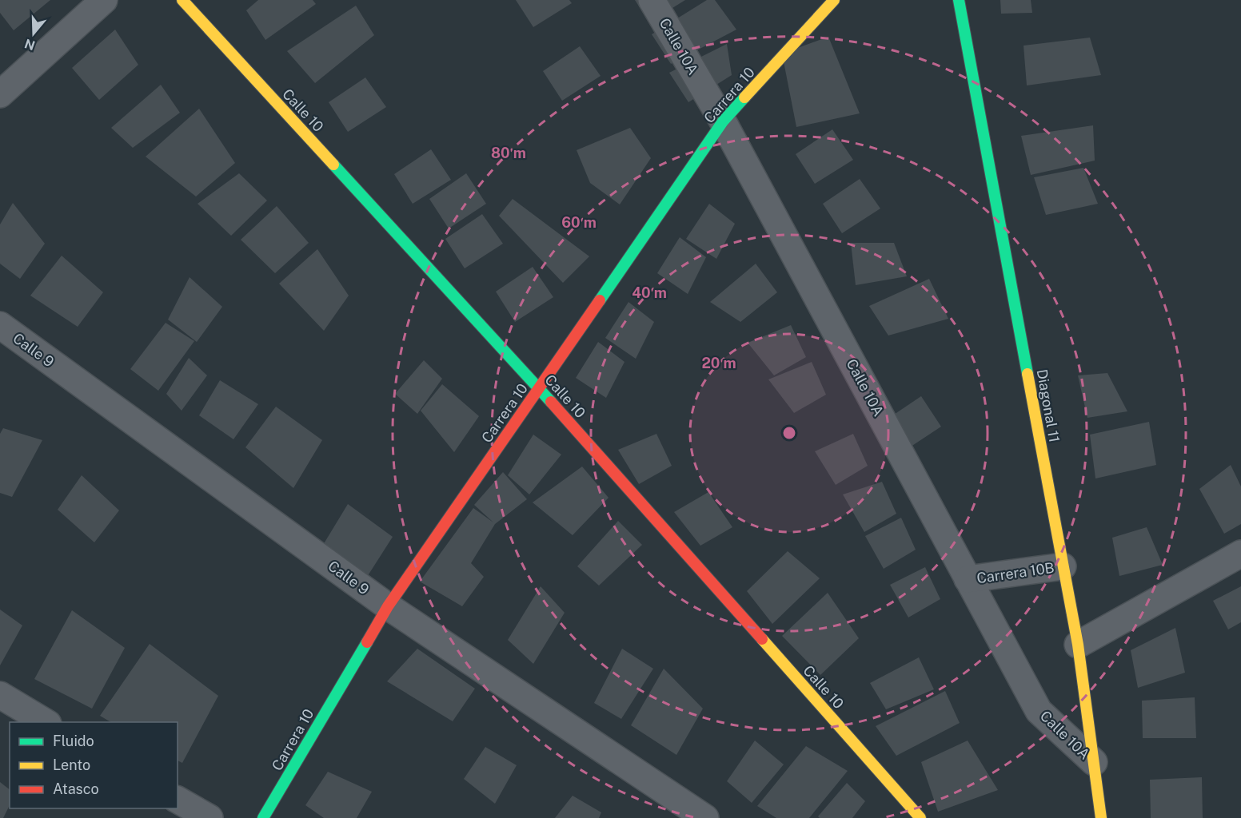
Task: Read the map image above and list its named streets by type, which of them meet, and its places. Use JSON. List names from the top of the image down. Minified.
{"streets":{"street":["Calle 10A","Carrera 10","Calle 10","Calle 9","Diagonal 11","Carrera 10B"]},"crossings":[["Calle 10A","Carrera 10"],["Calle 10A","Diagonal 11"],["Calle 10A","Carrera 10B"],["Carrera 10","Calle 10"],["Carrera 10","Calle 9"],["Diagonal 11","Carrera 10B"]],"legend":["Fluido","Lento","Atasco"],"north":"bottom","rings":["80 m","60 m","40 m","20 m"]}
